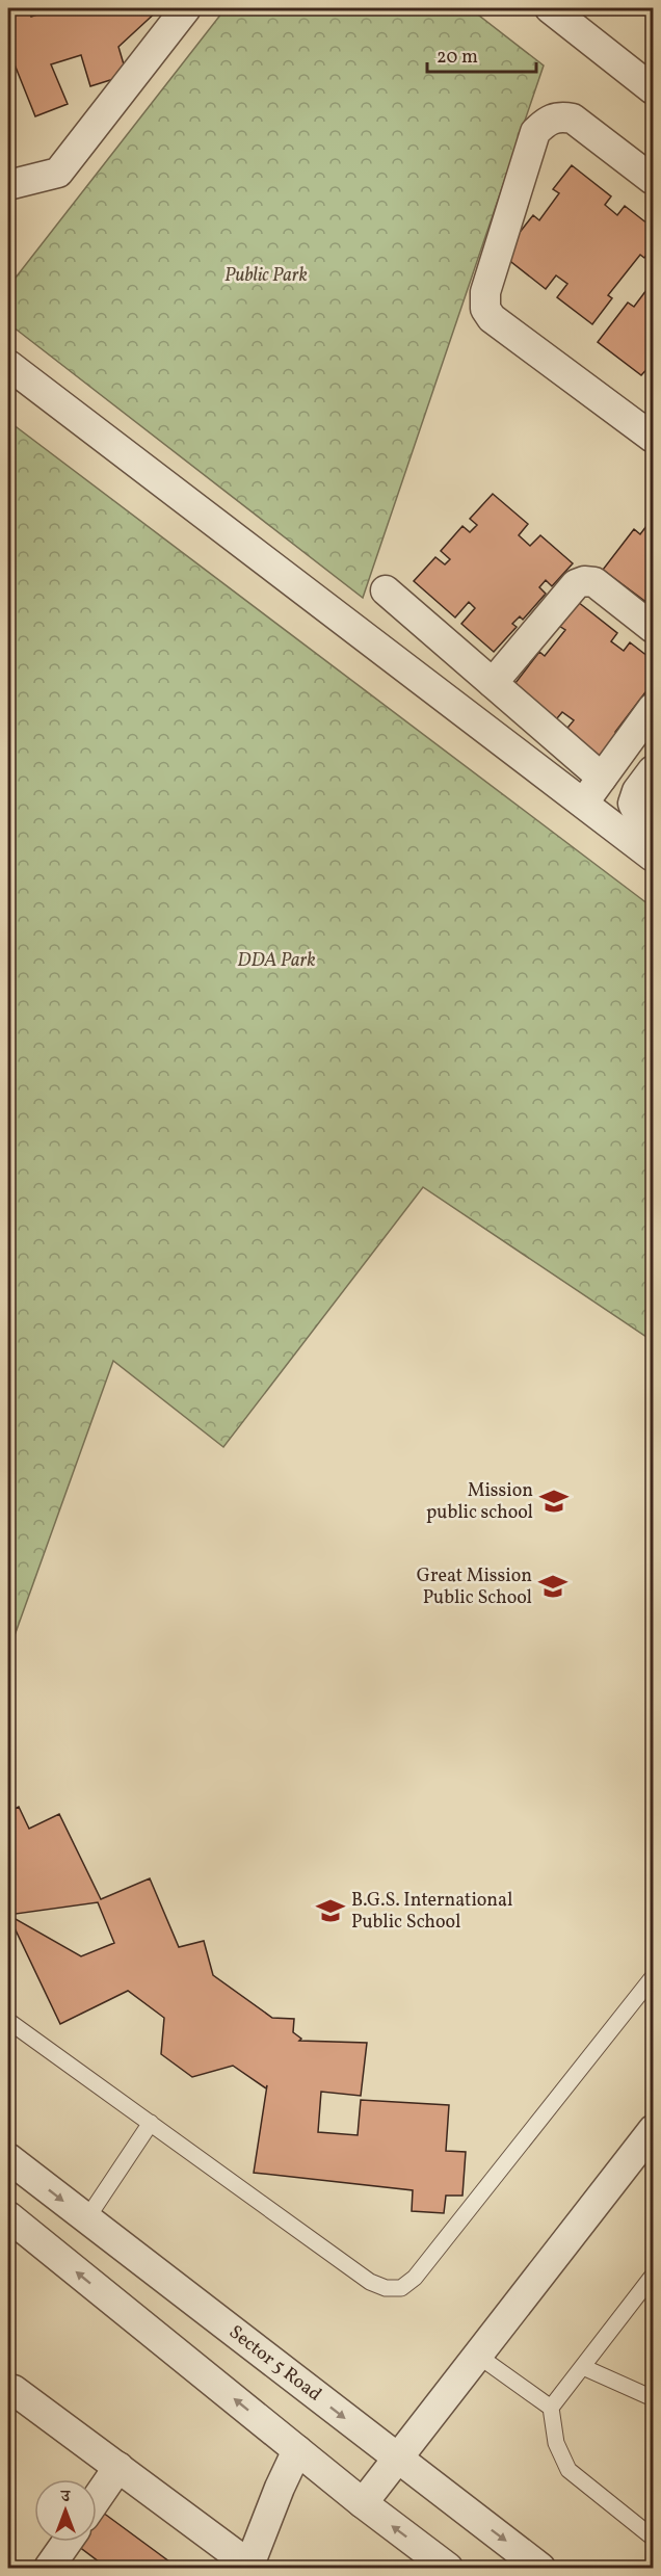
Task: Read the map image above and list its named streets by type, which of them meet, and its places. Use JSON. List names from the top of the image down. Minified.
{"streets":{"street":["Sector 5 Road"]},"parks":["Public Park","DDA Park"],"places":{"school or university":["Mission public school","Great Mission Public School","B.G.S. International Public School"]},"scale_bar":"20 m","north":"top"}
